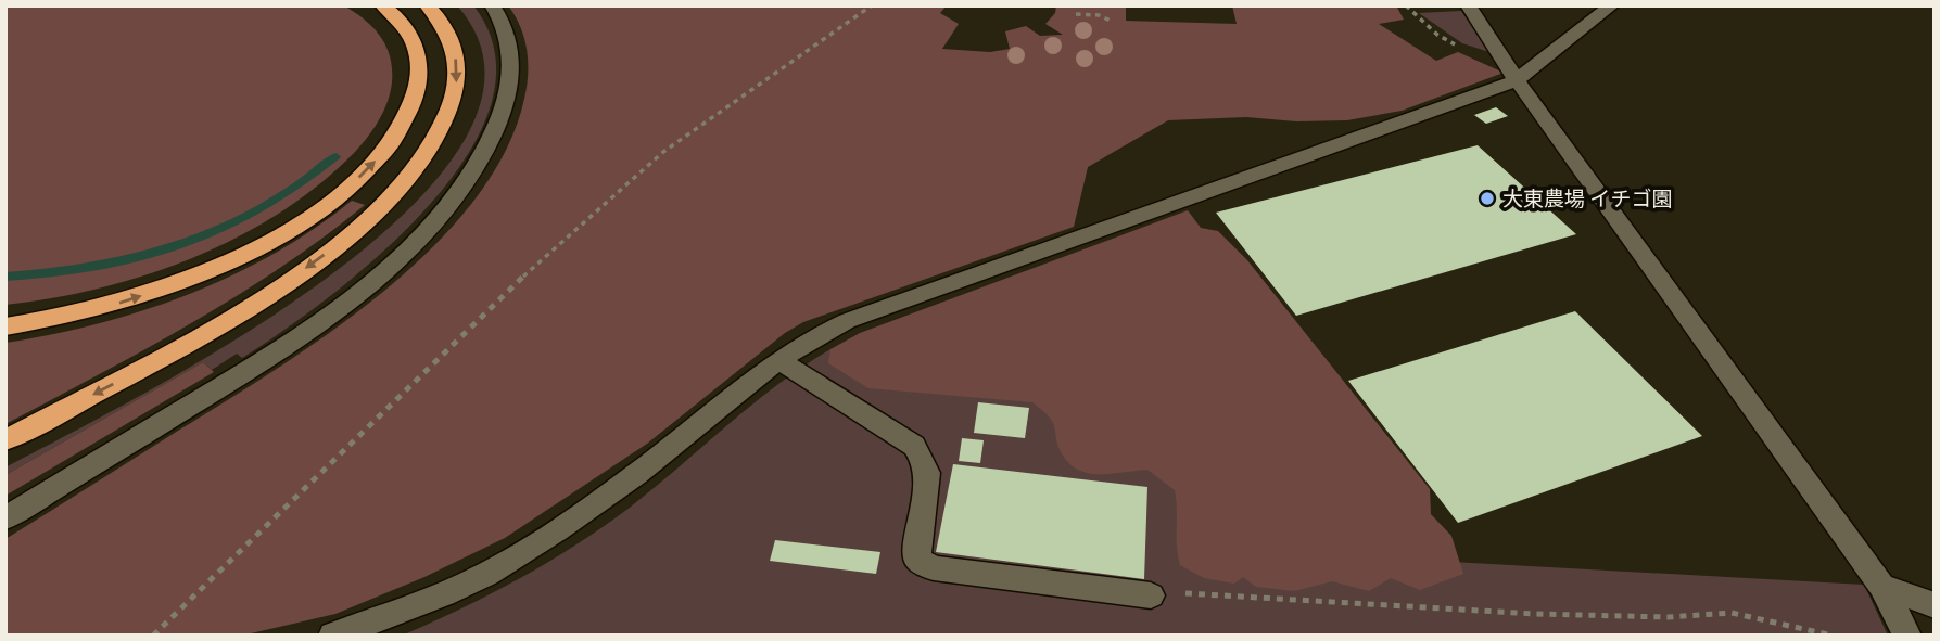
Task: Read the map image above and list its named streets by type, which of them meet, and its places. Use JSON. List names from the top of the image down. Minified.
{"places":["大東農場 イチゴ園"]}
